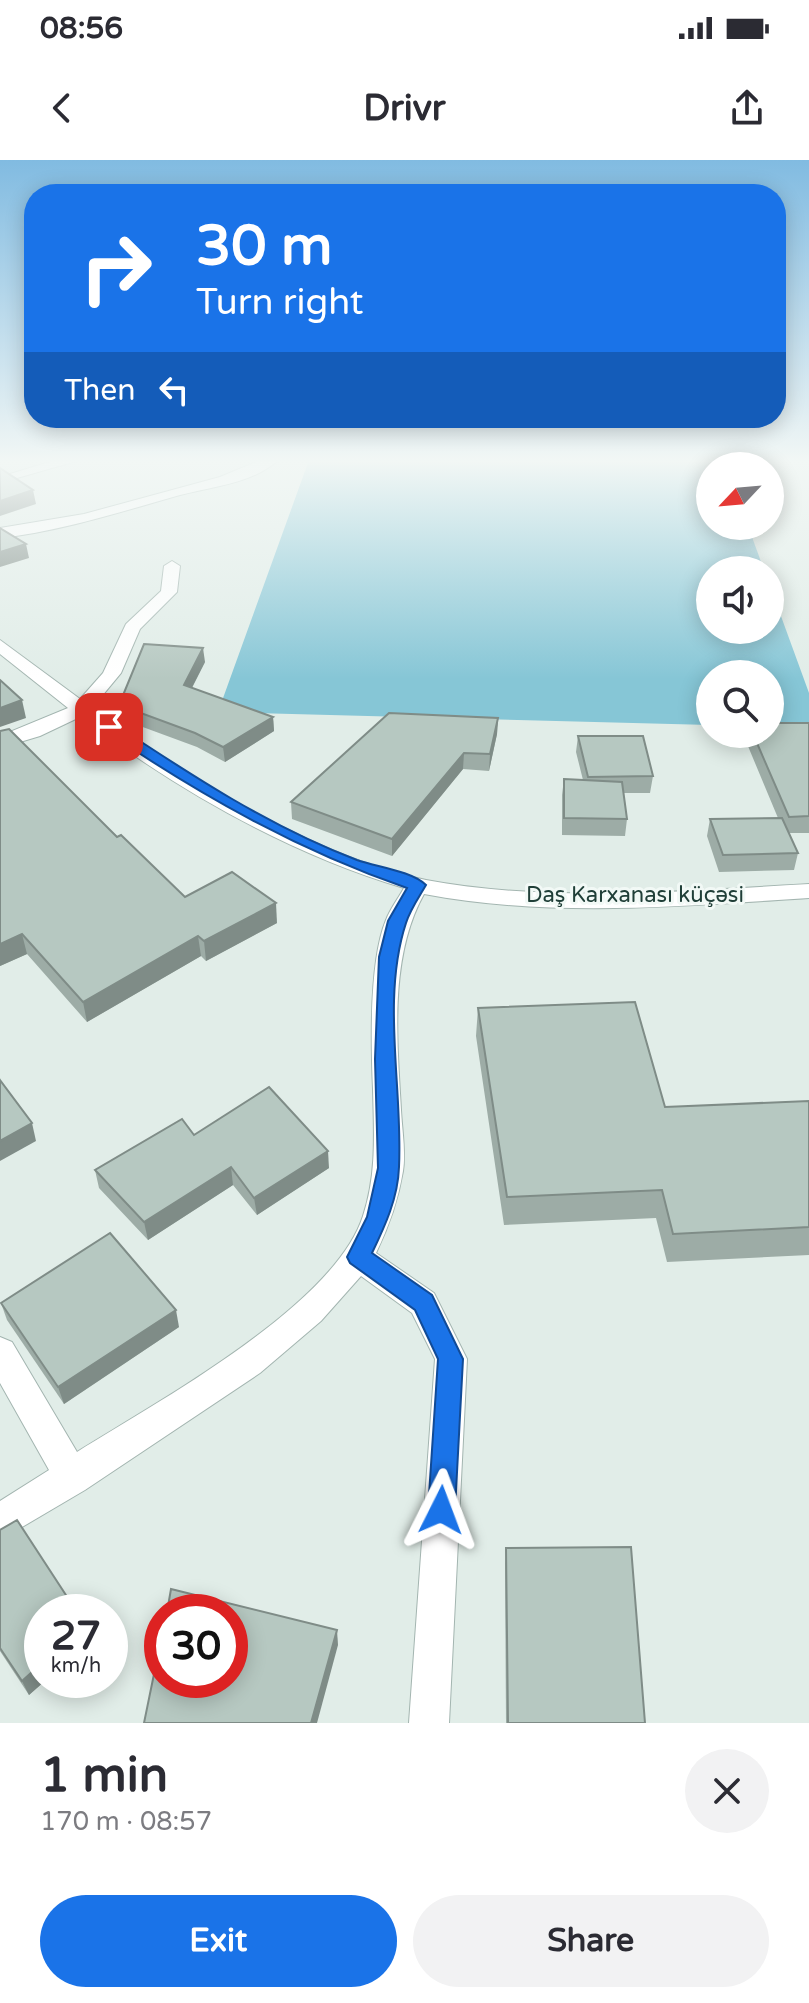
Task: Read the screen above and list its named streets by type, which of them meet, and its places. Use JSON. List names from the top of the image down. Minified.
{"streets":{"street":["Daş Karxanası küçəsi"]},"north":"bottom left","page":{"status":"08:56","header":"Drivr","turn":["30 m","Turn right"],"then":"Then","speed":"27 km/h","limit":"30","heading":["1 min","170 m · 08:57"],"buttons":["Exit","Share"]}}
